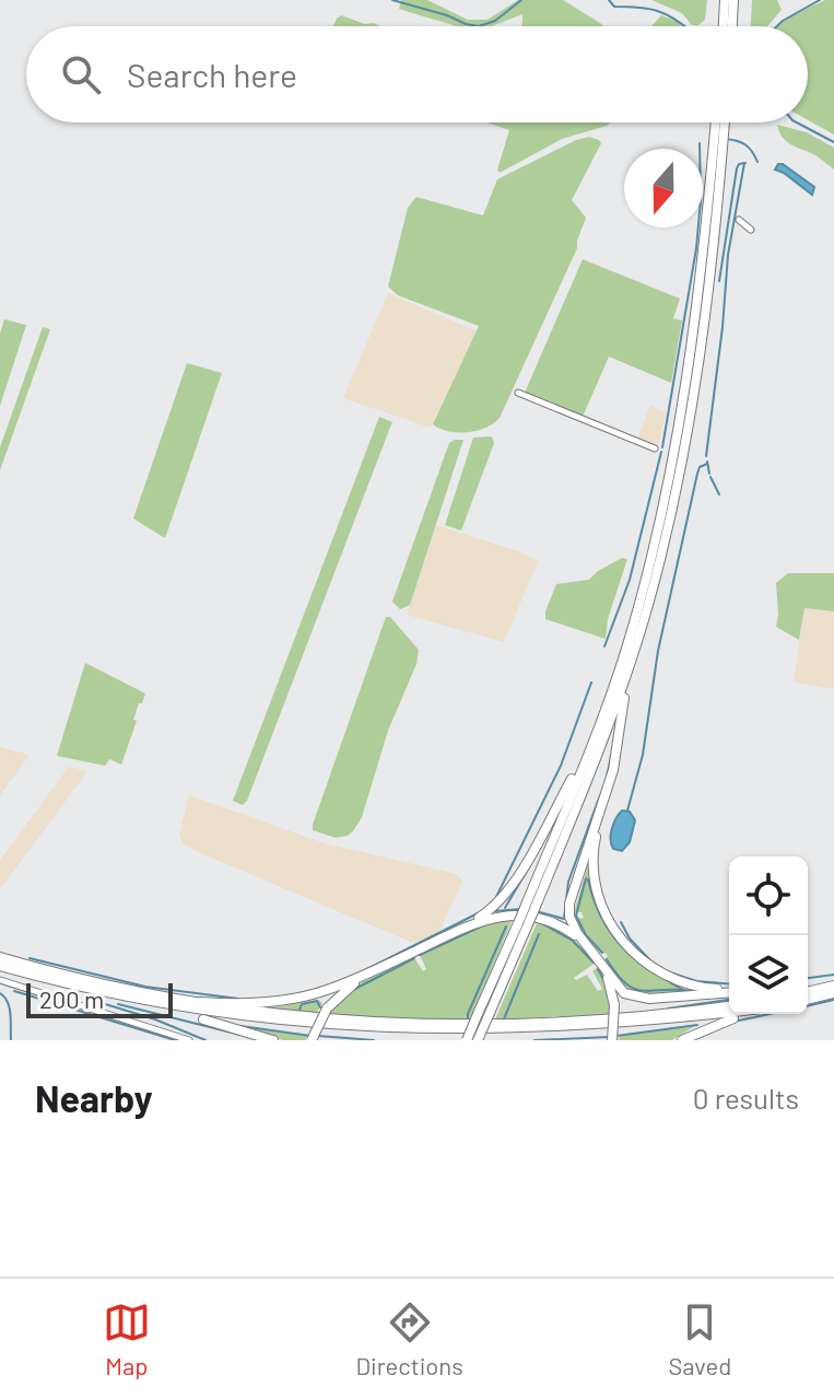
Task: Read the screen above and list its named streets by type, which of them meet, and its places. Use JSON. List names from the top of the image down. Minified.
{"scale_bar":"200 m","north":"bottom","page":{"search":"Search here","scale":"200 m","heading":["Nearby","0 results"],"nav":["Map","Directions","Saved"]}}
